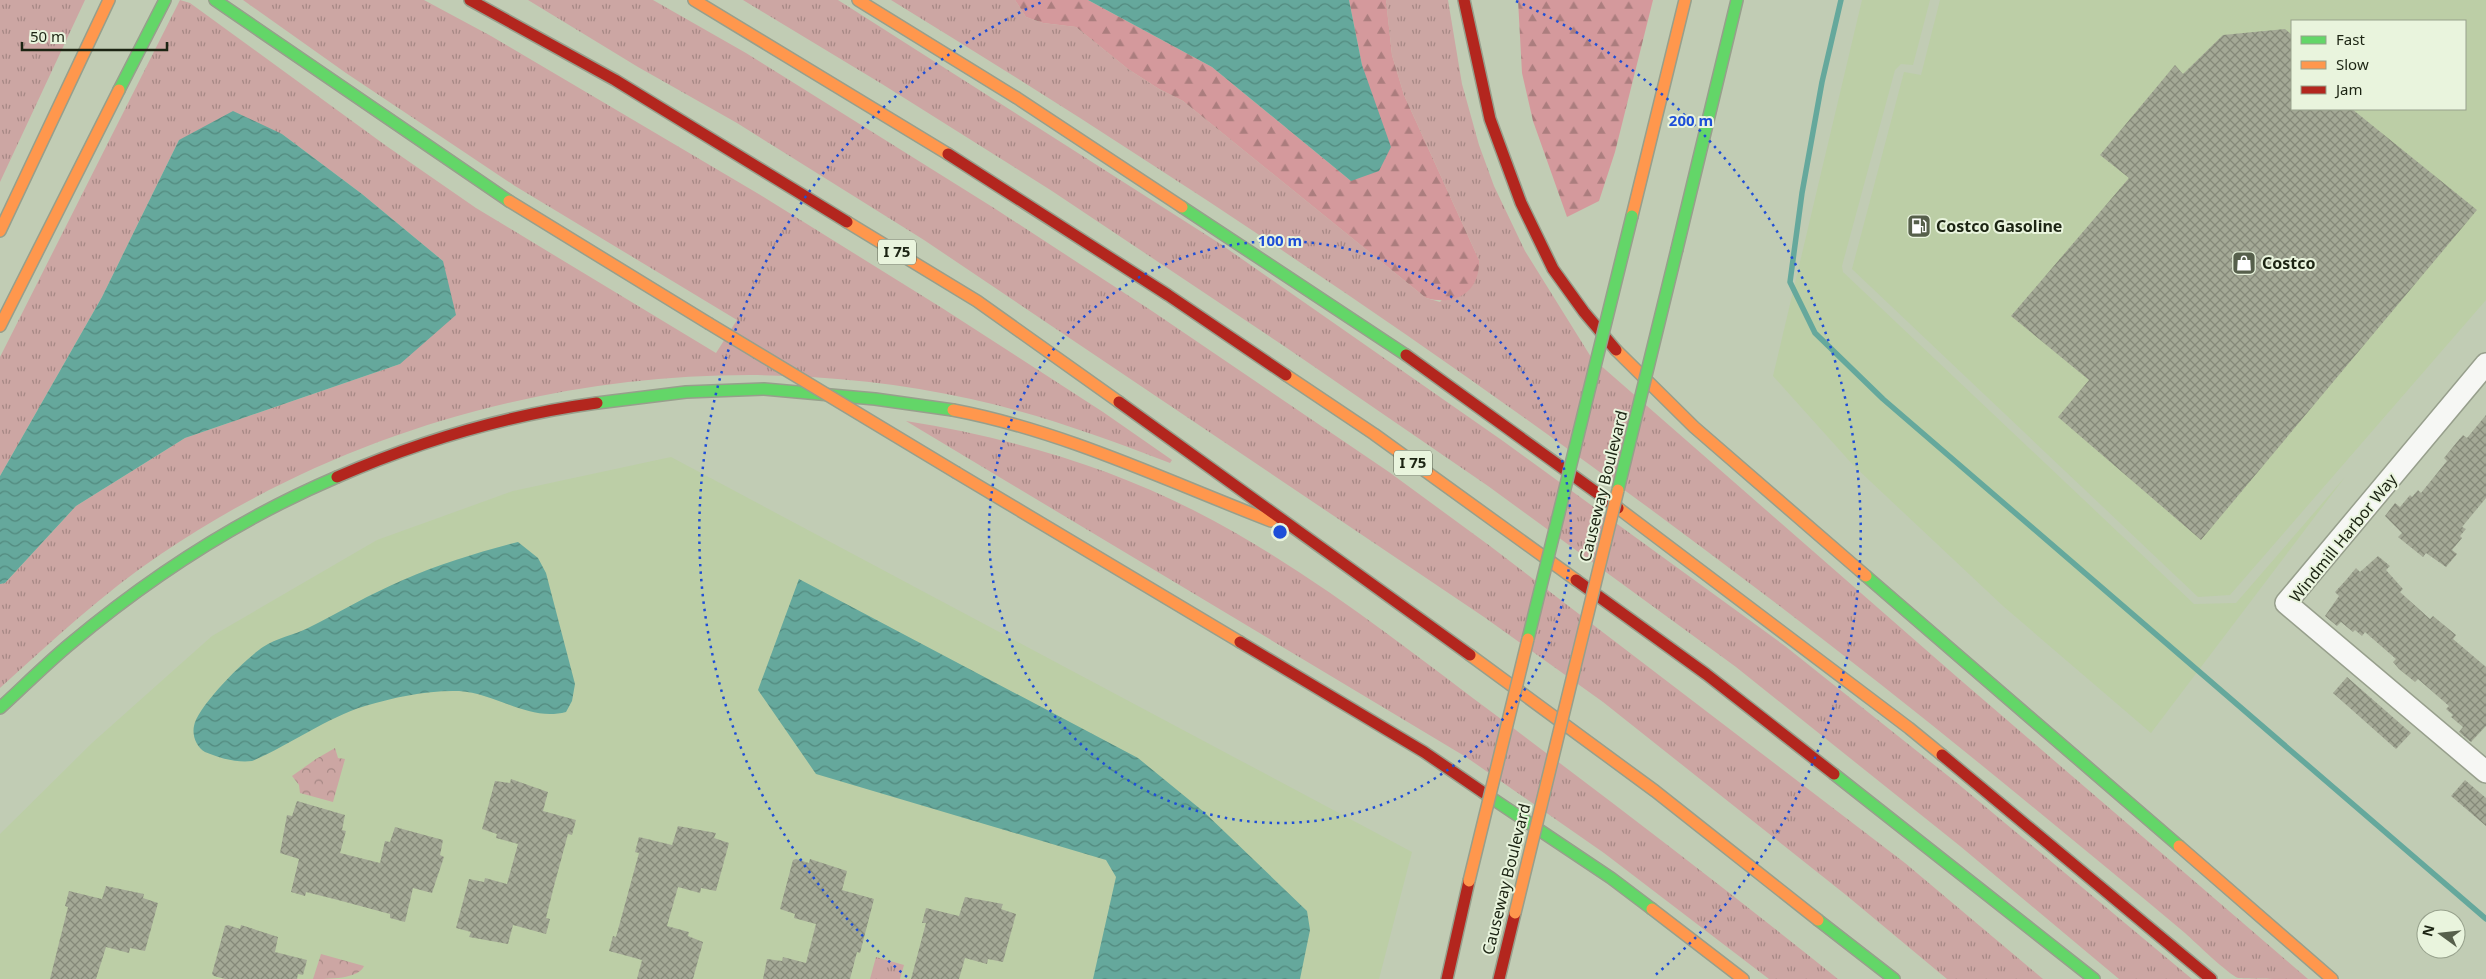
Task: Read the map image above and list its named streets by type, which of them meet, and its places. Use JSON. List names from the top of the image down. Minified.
{"streets":{"main road":["I 75","Causeway Boulevard"],"street":["Windmill Harbor Way"]},"places":{"fuel station":["Costco Gasoline"],"shop":["Costco"]},"legend":["Fast","Slow","Jam"],"scale_bar":"50 m","north":"left","rings":["200 m","100 m"]}
